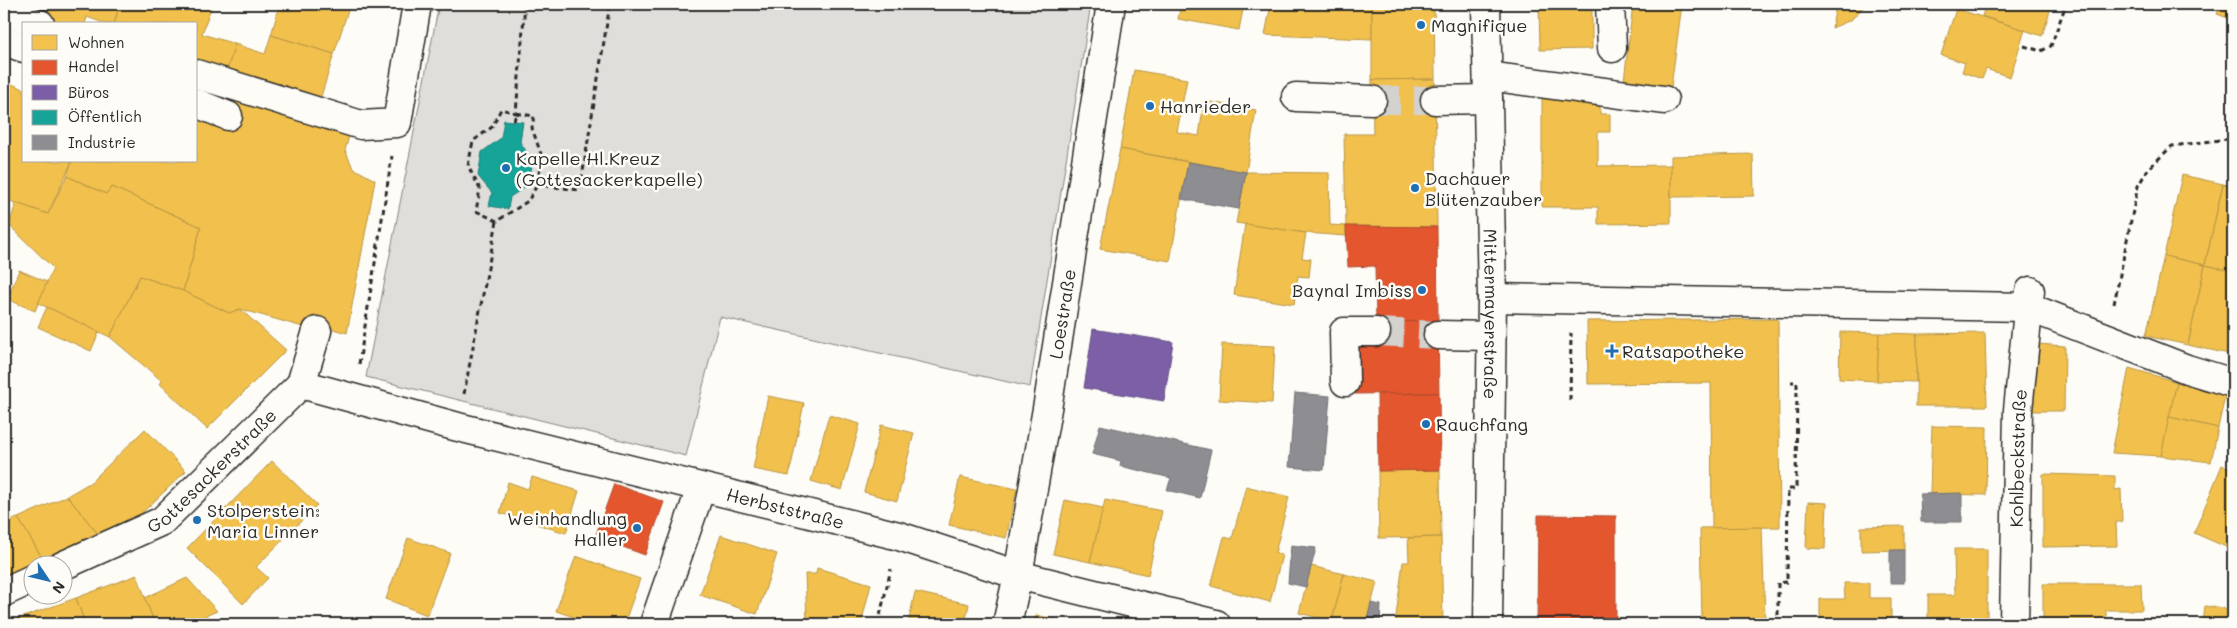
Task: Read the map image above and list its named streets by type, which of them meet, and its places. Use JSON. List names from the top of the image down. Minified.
{"streets":{"street":["Mittermayerstraße","Loestraße","Kohlbeckstraße","Gottesackerstraße","Herbststraße"]},"crossings":[["Loestraße","Herbststraße"]],"places":{"other":["Magnifique","Hanrieder","Kapelle Hl.Kreuz (Gottesackerkapelle)","Dachauer Blütenzauber","Baynal Imbiss","Rauchfang","Stolperstein: Maria Linner","Weinhandlung Haller"],"health":["Ratsapotheke"]},"legend":["Wohnen","Handel","Büros","Öffentlich","Industrie"],"north":"bottom right"}
